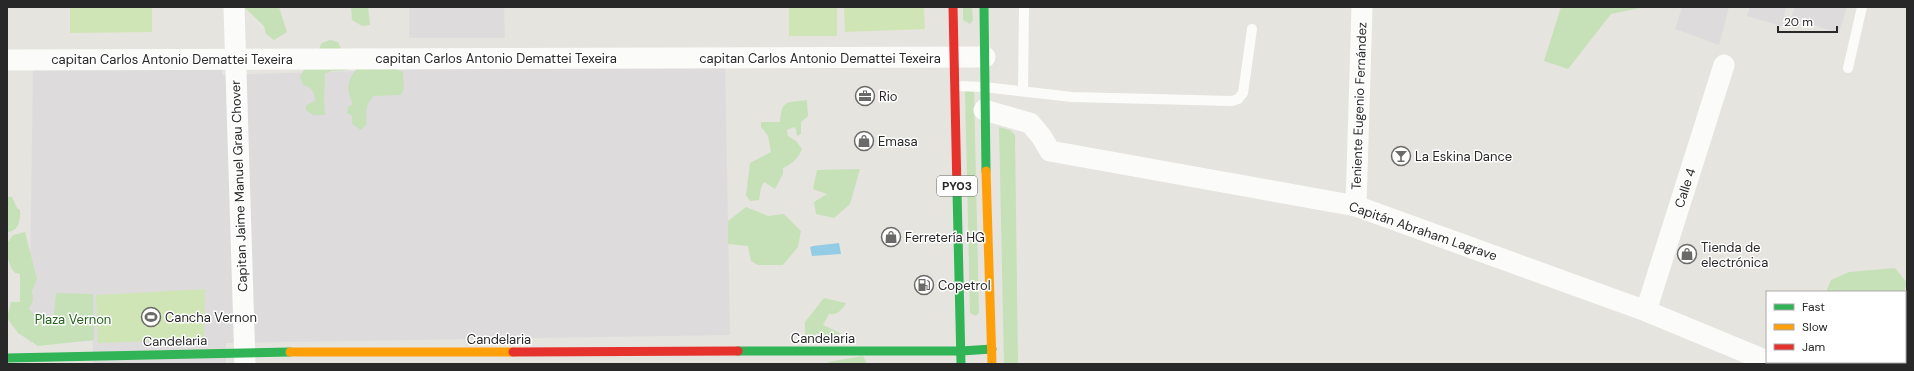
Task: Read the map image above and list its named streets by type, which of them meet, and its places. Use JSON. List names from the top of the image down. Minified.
{"streets":{"main road":["PY03","Candelaria"],"street":["capitan Carlos Antonio Demattei Texeira","Teniente Eugenio Fernández","Capitan Jaime Manuel Grau Chover","Calle 4","Capitán Abraham Lagrave"]},"crossings":[["capitan Carlos Antonio Demattei Texeira","Capitan Jaime Manuel Grau Chover"],["capitan Carlos Antonio Demattei Texeira","PY03"],["Teniente Eugenio Fernández","Capitán Abraham Lagrave"],["Capitan Jaime Manuel Grau Chover","Candelaria"],["PY03","Capitán Abraham Lagrave"],["PY03","Candelaria"],["Calle 4","Capitán Abraham Lagrave"]],"parks":["Plaza Vernon"],"places":{"office":["Rio"],"shop":["Emasa","Ferretería HG","Tienda de electrónica"],"bar":["La Eskina Dance"],"fuel station":["Copetrol"],"sports":["Cancha Vernon"]},"legend":["Fast","Slow","Jam"],"scale_bar":"20 m"}
